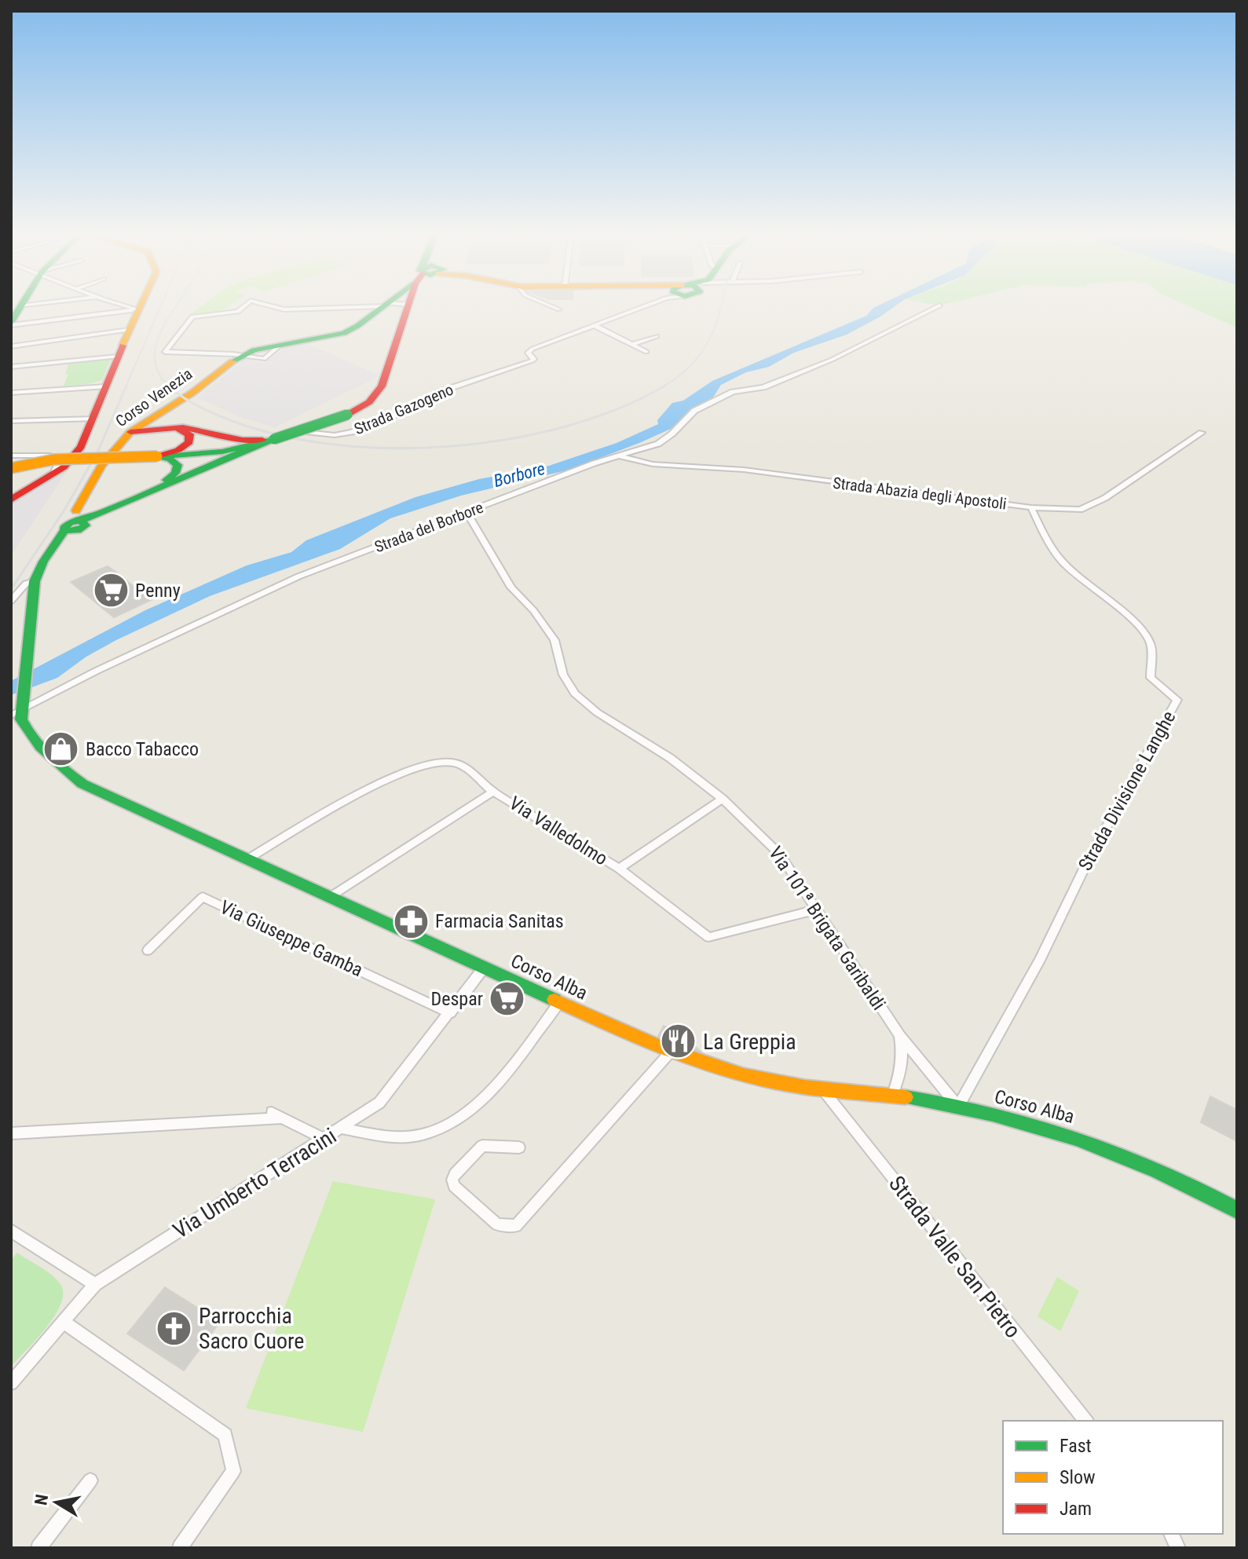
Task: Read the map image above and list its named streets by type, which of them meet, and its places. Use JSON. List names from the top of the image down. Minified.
{"streets":{"street":["Corso Venezia","Strada Gazogeno","Strada Abazia degli Apostoli","Strada del Borbore","Strada Divisione Langhe","Via Valledolmo","Via 101ª Brigata Garibaldi","Via Giuseppe Gamba","Corso Alba","Via Umberto Terracini","Strada Valle San Pietro"]},"crossings":[["Corso Venezia","Corso Alba"],["Strada Abazia degli Apostoli","Strada del Borbore"],["Strada Abazia degli Apostoli","Strada Divisione Langhe"],["Strada del Borbore","Via 101ª Brigata Garibaldi"],["Strada del Borbore","Corso Alba"],["Strada Divisione Langhe","Via 101ª Brigata Garibaldi"],["Strada Divisione Langhe","Corso Alba"],["Via Valledolmo","Via 101ª Brigata Garibaldi"],["Via Valledolmo","Corso Alba"],["Via 101ª Brigata Garibaldi","Corso Alba"],["Via Giuseppe Gamba","Via Umberto Terracini"],["Corso Alba","Via Umberto Terracini"],["Corso Alba","Strada Valle San Pietro"]],"water":["Borbore"],"places":{"supermarket":["Penny","Despar"],"shop":["Bacco Tabacco"],"pharmacy":["Farmacia Sanitas"],"restaurant":["La Greppia"],"church":["Parrocchia Sacro Cuore"]},"legend":["Fast","Slow","Jam"],"north":"left"}
